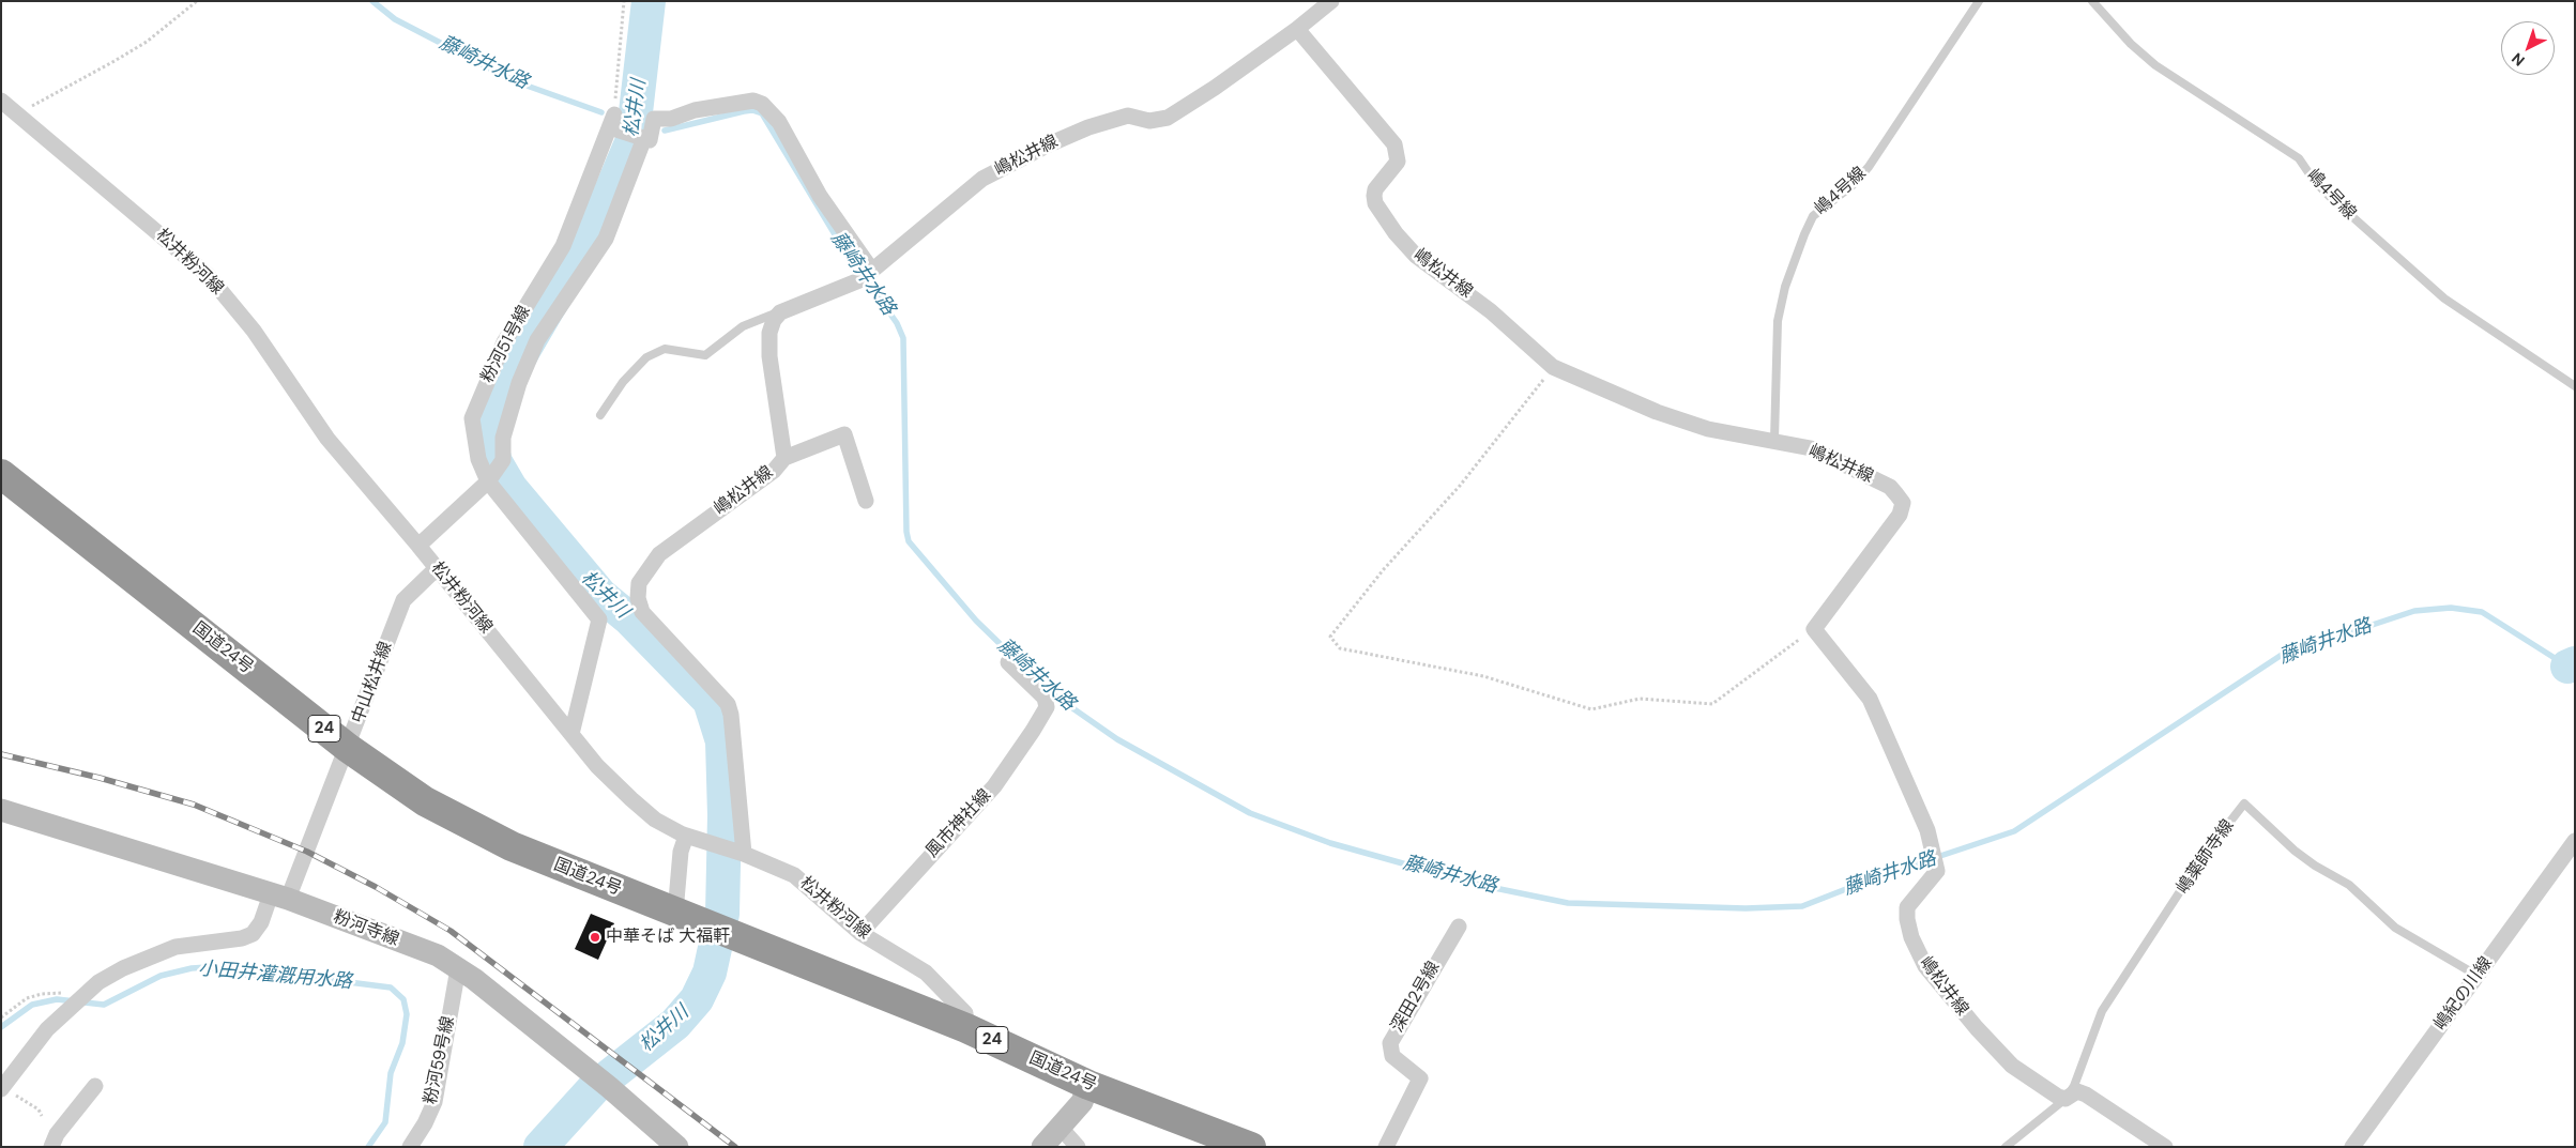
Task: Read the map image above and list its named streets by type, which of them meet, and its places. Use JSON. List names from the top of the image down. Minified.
{"streets":{"highway":["国道24号","24"],"main road":["粉河寺線"],"street":["嶋松井線","松井粉河線","粉河51号線","中山松井線","風市神社線","嶋紀の川線","深田2号線","粉河59号線"],"lane":["嶋4号線","嶋薬師寺線"]},"crossings":[["嶋松井線","嶋4号線"],["嶋松井線","松井粉河線"],["嶋松井線","嶋薬師寺線"],["松井粉河線","粉河51号線"],["松井粉河線","国道24号"],["松井粉河線","中山松井線"],["松井粉河線","風市神社線"],["国道24号","中山松井線"],["中山松井線","粉河寺線"],["嶋薬師寺線","嶋紀の川線"],["粉河寺線","粉河59号線"]],"water":["藤崎井水路","松井川","小田井灌漑用水路"],"places":["中華そば 大福軒"],"north":"bottom left"}
